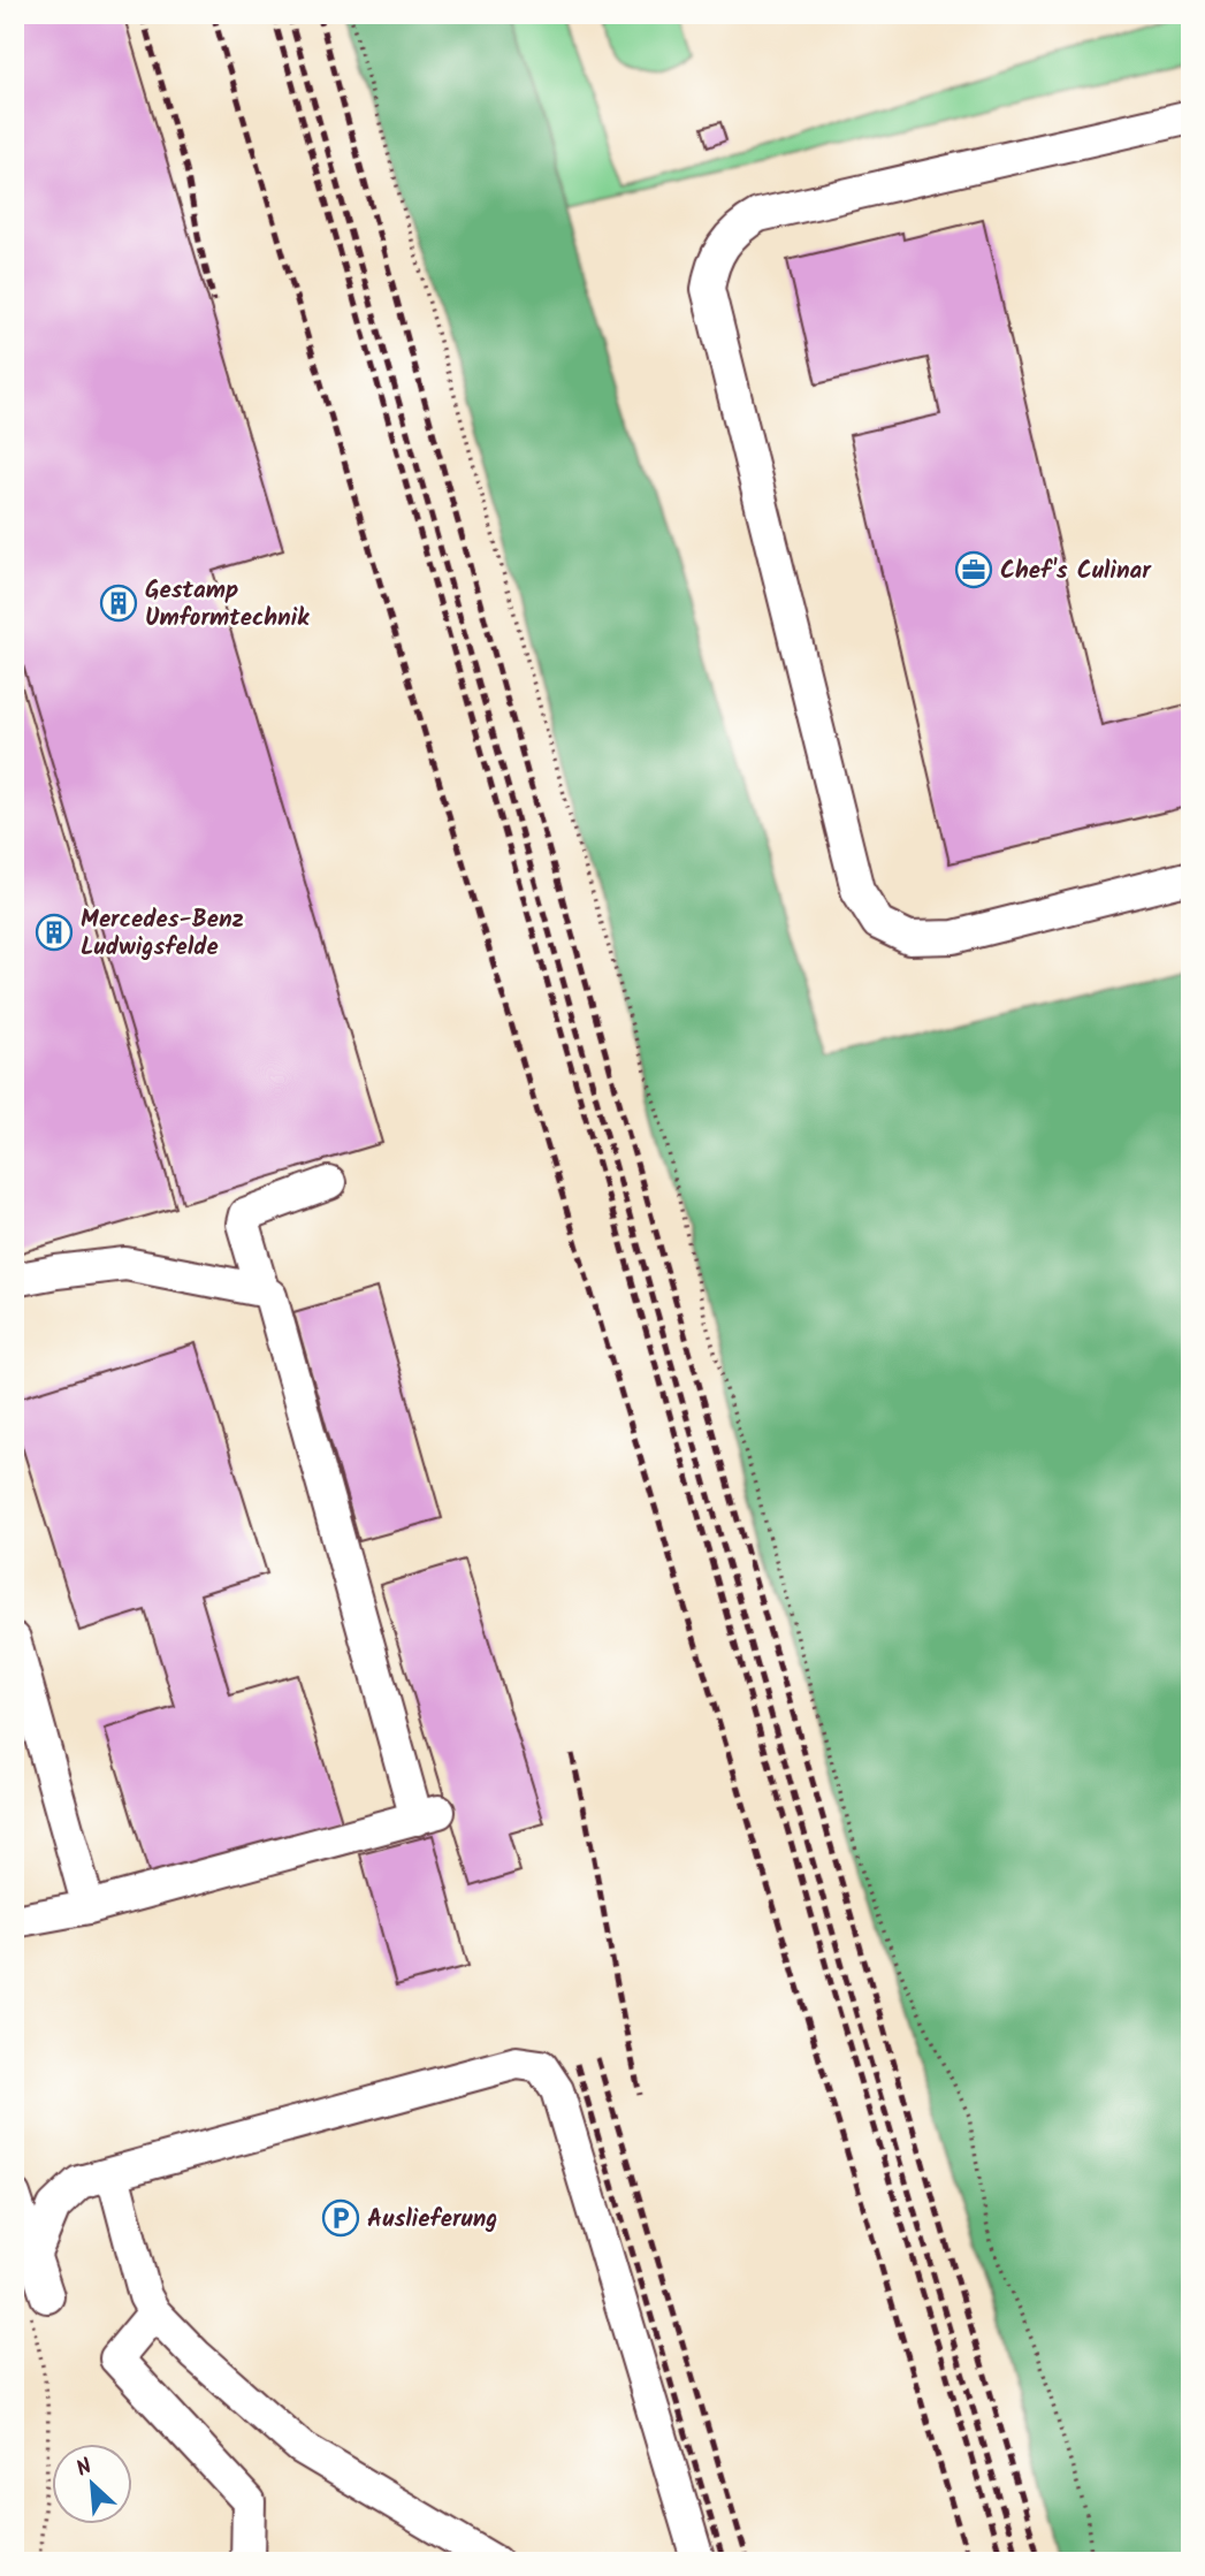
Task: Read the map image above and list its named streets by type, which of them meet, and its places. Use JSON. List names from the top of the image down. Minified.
{"places":{"office":["Chef's Culinar"],"building":["Gestamp Umformtechnik","Mercedes-Benz Ludwigsfelde"],"parking":["Auslieferung"]},"north":"top left"}
